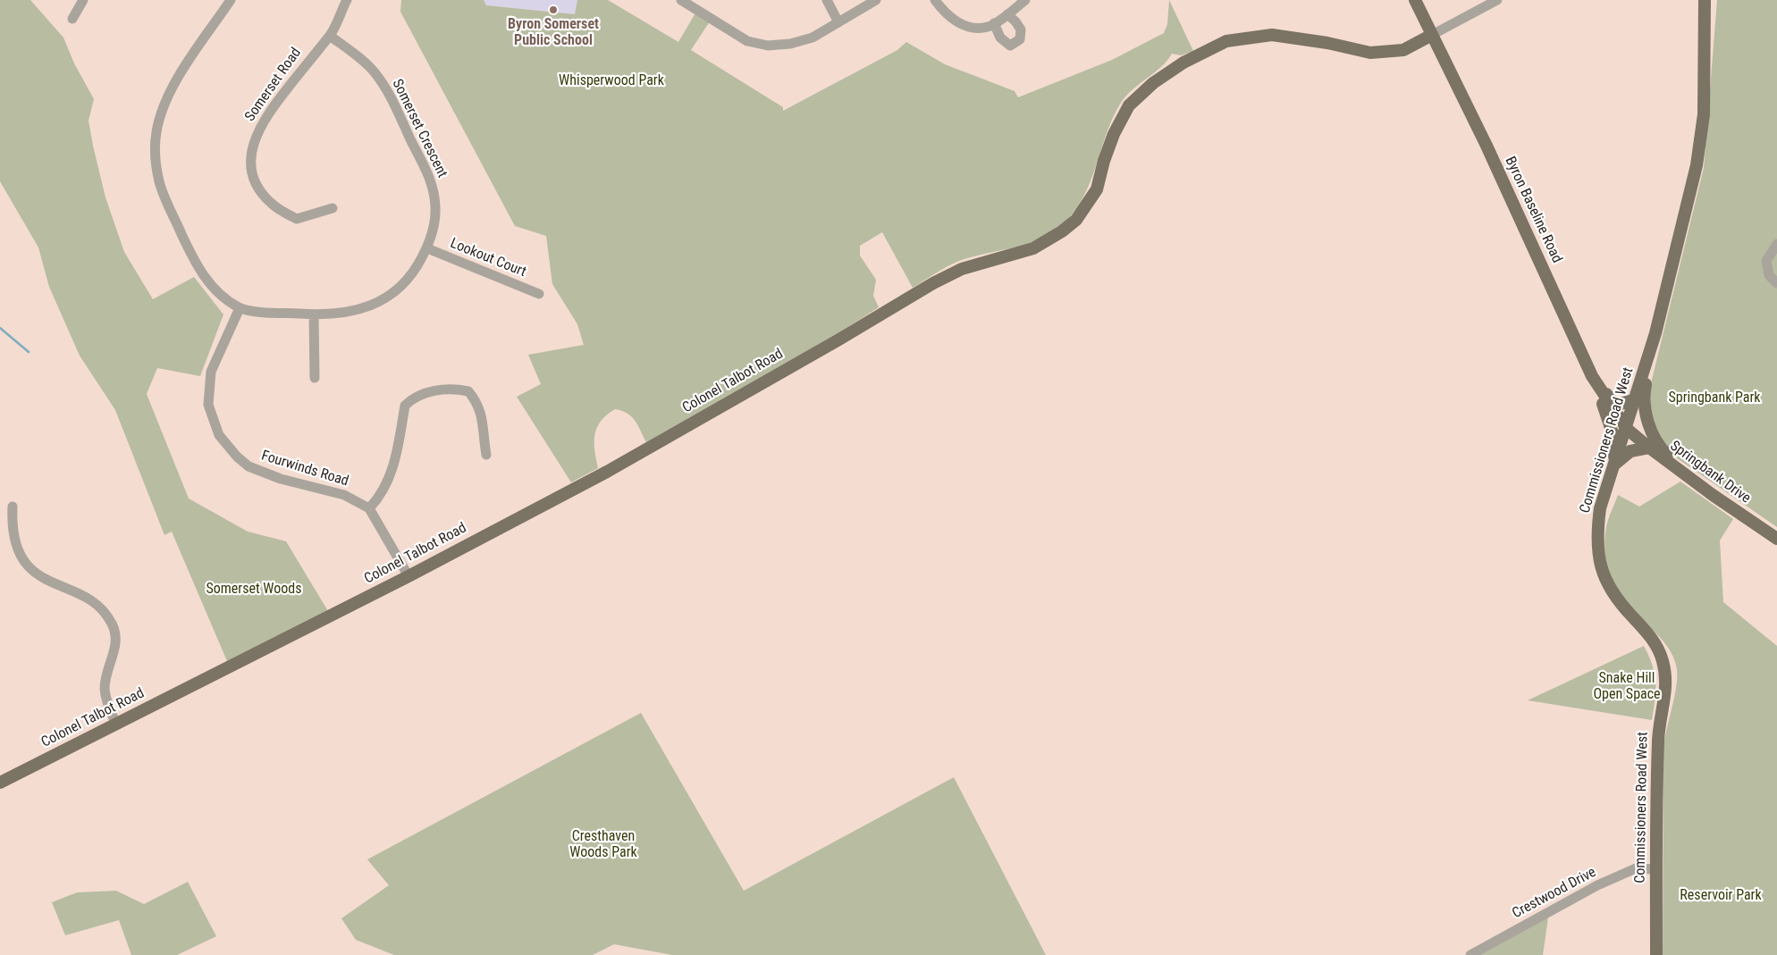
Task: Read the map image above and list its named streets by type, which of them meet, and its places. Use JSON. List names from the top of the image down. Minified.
{"streets":{"main road":["Byron Baseline Road","Colonel Talbot Road","Commissioners Road West","Springbank Drive"],"street":["Somerset Road","Somerset Crescent","Lookout Court","Fourwinds Road","Crestwood Drive"]},"crossings":[["Somerset Road","Somerset Crescent"],["Somerset Crescent","Lookout Court"],["Somerset Crescent","Fourwinds Road"],["Byron Baseline Road","Colonel Talbot Road"],["Byron Baseline Road","Commissioners Road West"],["Byron Baseline Road","Springbank Drive"],["Commissioners Road West","Springbank Drive"],["Commissioners Road West","Crestwood Drive"]],"parks":["Whisperwood Park","Springbank Park","Somerset Woods","Snake Hill Open Space","Cresthaven Woods Park","Reservoir Park"],"places":["Byron Somerset Public School"]}
